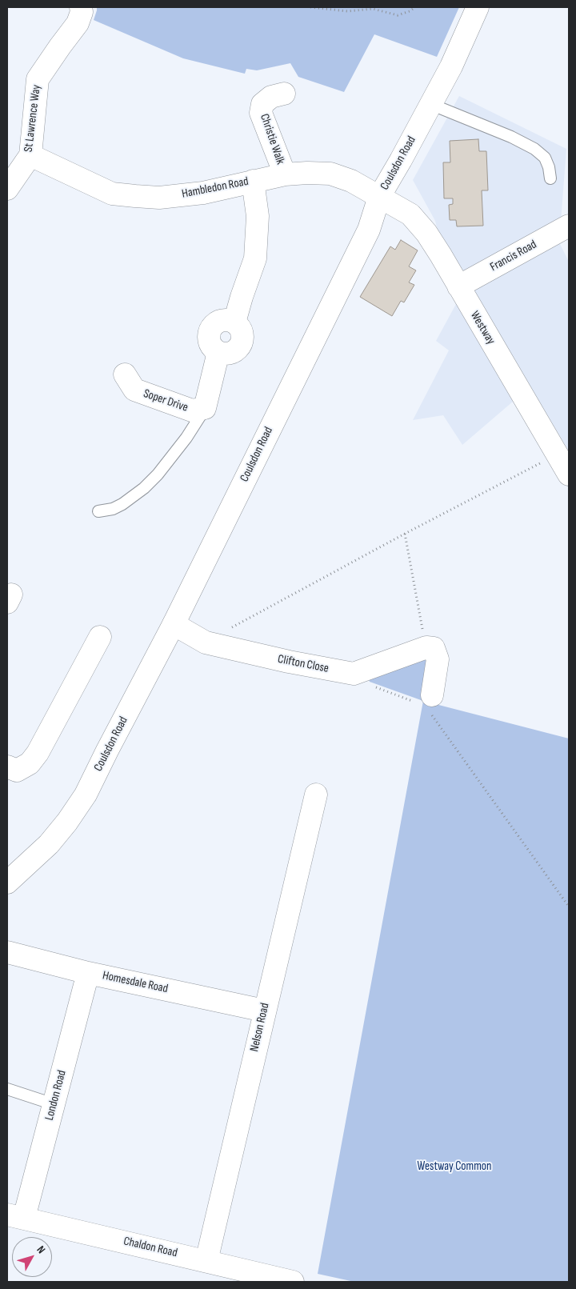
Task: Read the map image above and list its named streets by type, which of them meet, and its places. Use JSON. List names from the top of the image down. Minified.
{"streets":{"street":["St Lawrence Way","Christie Walk","Coulsdon Road","Hambledon Road","Francis Road","Westway","Soper Drive","Clifton Close","Homesdale Road","Nelson Road","London Road","Chaldon Road"]},"crossings":[["St Lawrence Way","Hambledon Road"],["Christie Walk","Hambledon Road"],["Coulsdon Road","Hambledon Road"],["Coulsdon Road","Westway"],["Coulsdon Road","Clifton Close"],["Hambledon Road","Westway"],["Hambledon Road","Soper Drive"],["Francis Road","Westway"],["Homesdale Road","Nelson Road"],["Homesdale Road","London Road"],["Nelson Road","Chaldon Road"],["London Road","Chaldon Road"]],"parks":["Westway Common"],"north":"top right"}
